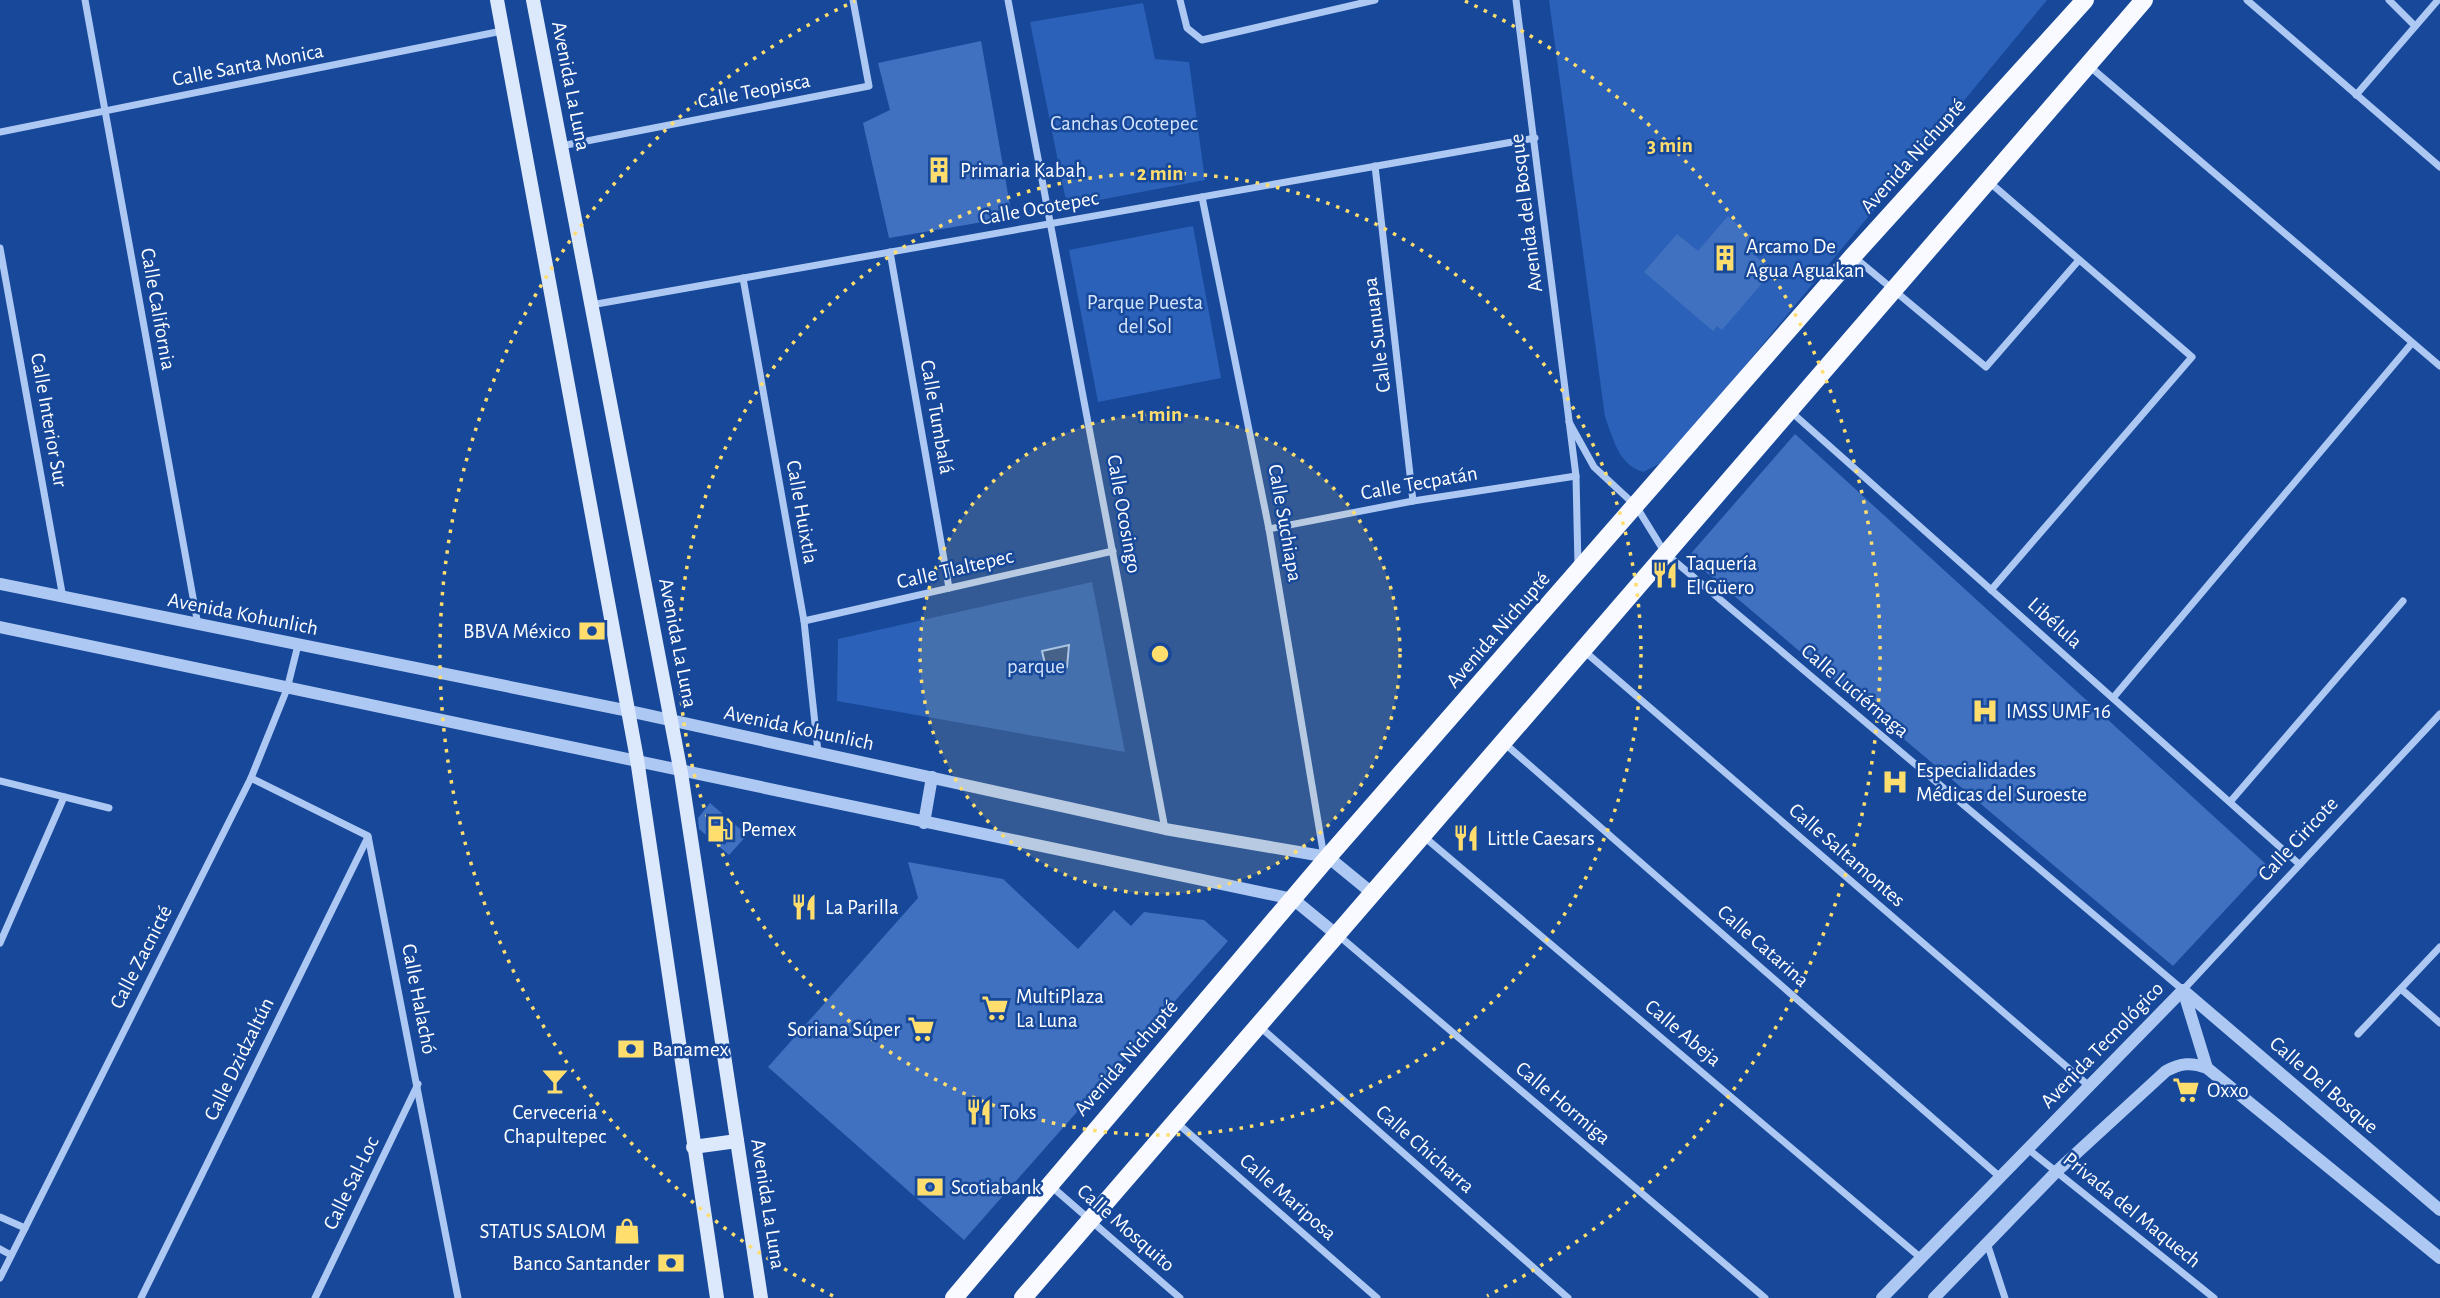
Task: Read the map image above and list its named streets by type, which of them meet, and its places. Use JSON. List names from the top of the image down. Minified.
{"streets":{"main road":["Avenida La Luna","Avenida Nichupté"],"street":["Calle Santa Monica","Calle Teopisca","Calle Ocotepec","Avenida del Bosque","Calle California","Calle Sunuapa","Calle Tumbalá","Calle Interior Sur","Calle Tecpatán","Calle Huixtla","Calle Ocosingo","Calle Suchiapa","Calle Tlaltepec","Avenida Kohunlich","Libélula","Calle Luciérnaga","Calle Ciricote","Calle Saltamontes","Calle Catarina","Calle Zacnicté","Calle Halachó","Calle Abeja","Avenida Tecnológico","Calle Dzidzaltún","Calle Del Bosque","Calle Hormiga","Calle Chicharra","Calle Sal-Loc","Calle Mariposa","Privada del Maquech","Calle Mosquito"]},"crossings":[["Calle Santa Monica","Calle California"],["Avenida La Luna","Calle Teopisca"],["Avenida La Luna","Calle Ocotepec"],["Avenida La Luna","Avenida Kohunlich"],["Avenida Nichupté","Avenida del Bosque"],["Avenida Nichupté","Calle Suchiapa"],["Avenida Nichupté","Avenida Kohunlich"],["Avenida Nichupté","Calle Mosquito"],["Calle Ocotepec","Avenida del Bosque"],["Calle Ocotepec","Calle Sunuapa"],["Calle Ocotepec","Calle Tumbalá"],["Calle Ocotepec","Calle Huixtla"],["Calle Ocotepec","Calle Ocosingo"],["Calle Ocotepec","Calle Suchiapa"],["Avenida del Bosque","Calle Tecpatán"],["Avenida del Bosque","Calle Luciérnaga"],["Calle California","Avenida Kohunlich"],["Calle Sunuapa","Calle Tecpatán"],["Calle Tumbalá","Calle Tlaltepec"],["Calle Interior Sur","Avenida Kohunlich"],["Calle Tecpatán","Calle Suchiapa"],["Calle Huixtla","Calle Tlaltepec"],["Calle Huixtla","Avenida Kohunlich"],["Calle Ocosingo","Calle Tlaltepec"],["Calle Ocosingo","Avenida Kohunlich"],["Calle Suchiapa","Avenida Kohunlich"],["Avenida Kohunlich","Calle Zacnicté"],["Libélula","Calle Ciricote"],["Calle Luciérnaga","Calle Ciricote"],["Calle Luciérnaga","Avenida Tecnológico"],["Calle Luciérnaga","Calle Del Bosque"],["Calle Ciricote","Avenida Tecnológico"],["Calle Ciricote","Calle Del Bosque"],["Calle Saltamontes","Avenida Tecnológico"],["Calle Catarina","Avenida Tecnológico"],["Calle Halachó","Calle Dzidzaltún"],["Calle Halachó","Calle Sal-Loc"],["Calle Abeja","Avenida Tecnológico"],["Avenida Tecnológico","Calle Del Bosque"],["Avenida Tecnológico","Privada del Maquech"]],"parks":["Canchas Ocotepec","Parque Puesta del Sol","parque"],"places":{"building":["Primaria Kabah","Arcamo De Agua Aguakan"],"restaurant":["Taquería El Güero","Little Caesars","La Parilla","Toks"],"bank":["BBVA México","Banamex","Scotiabank","Banco Santander"],"hospital":["IMSS UMF 16","Especialidades Médicas del Suroeste"],"fuel station":["Pemex"],"supermarket":["MultiPlaza La Luna","Soriana Súper","Oxxo"],"bar":["Cerveceria Chapultepec"],"shop":["STATUS SALOM"]},"rings":["3 min","2 min","1 min"]}
